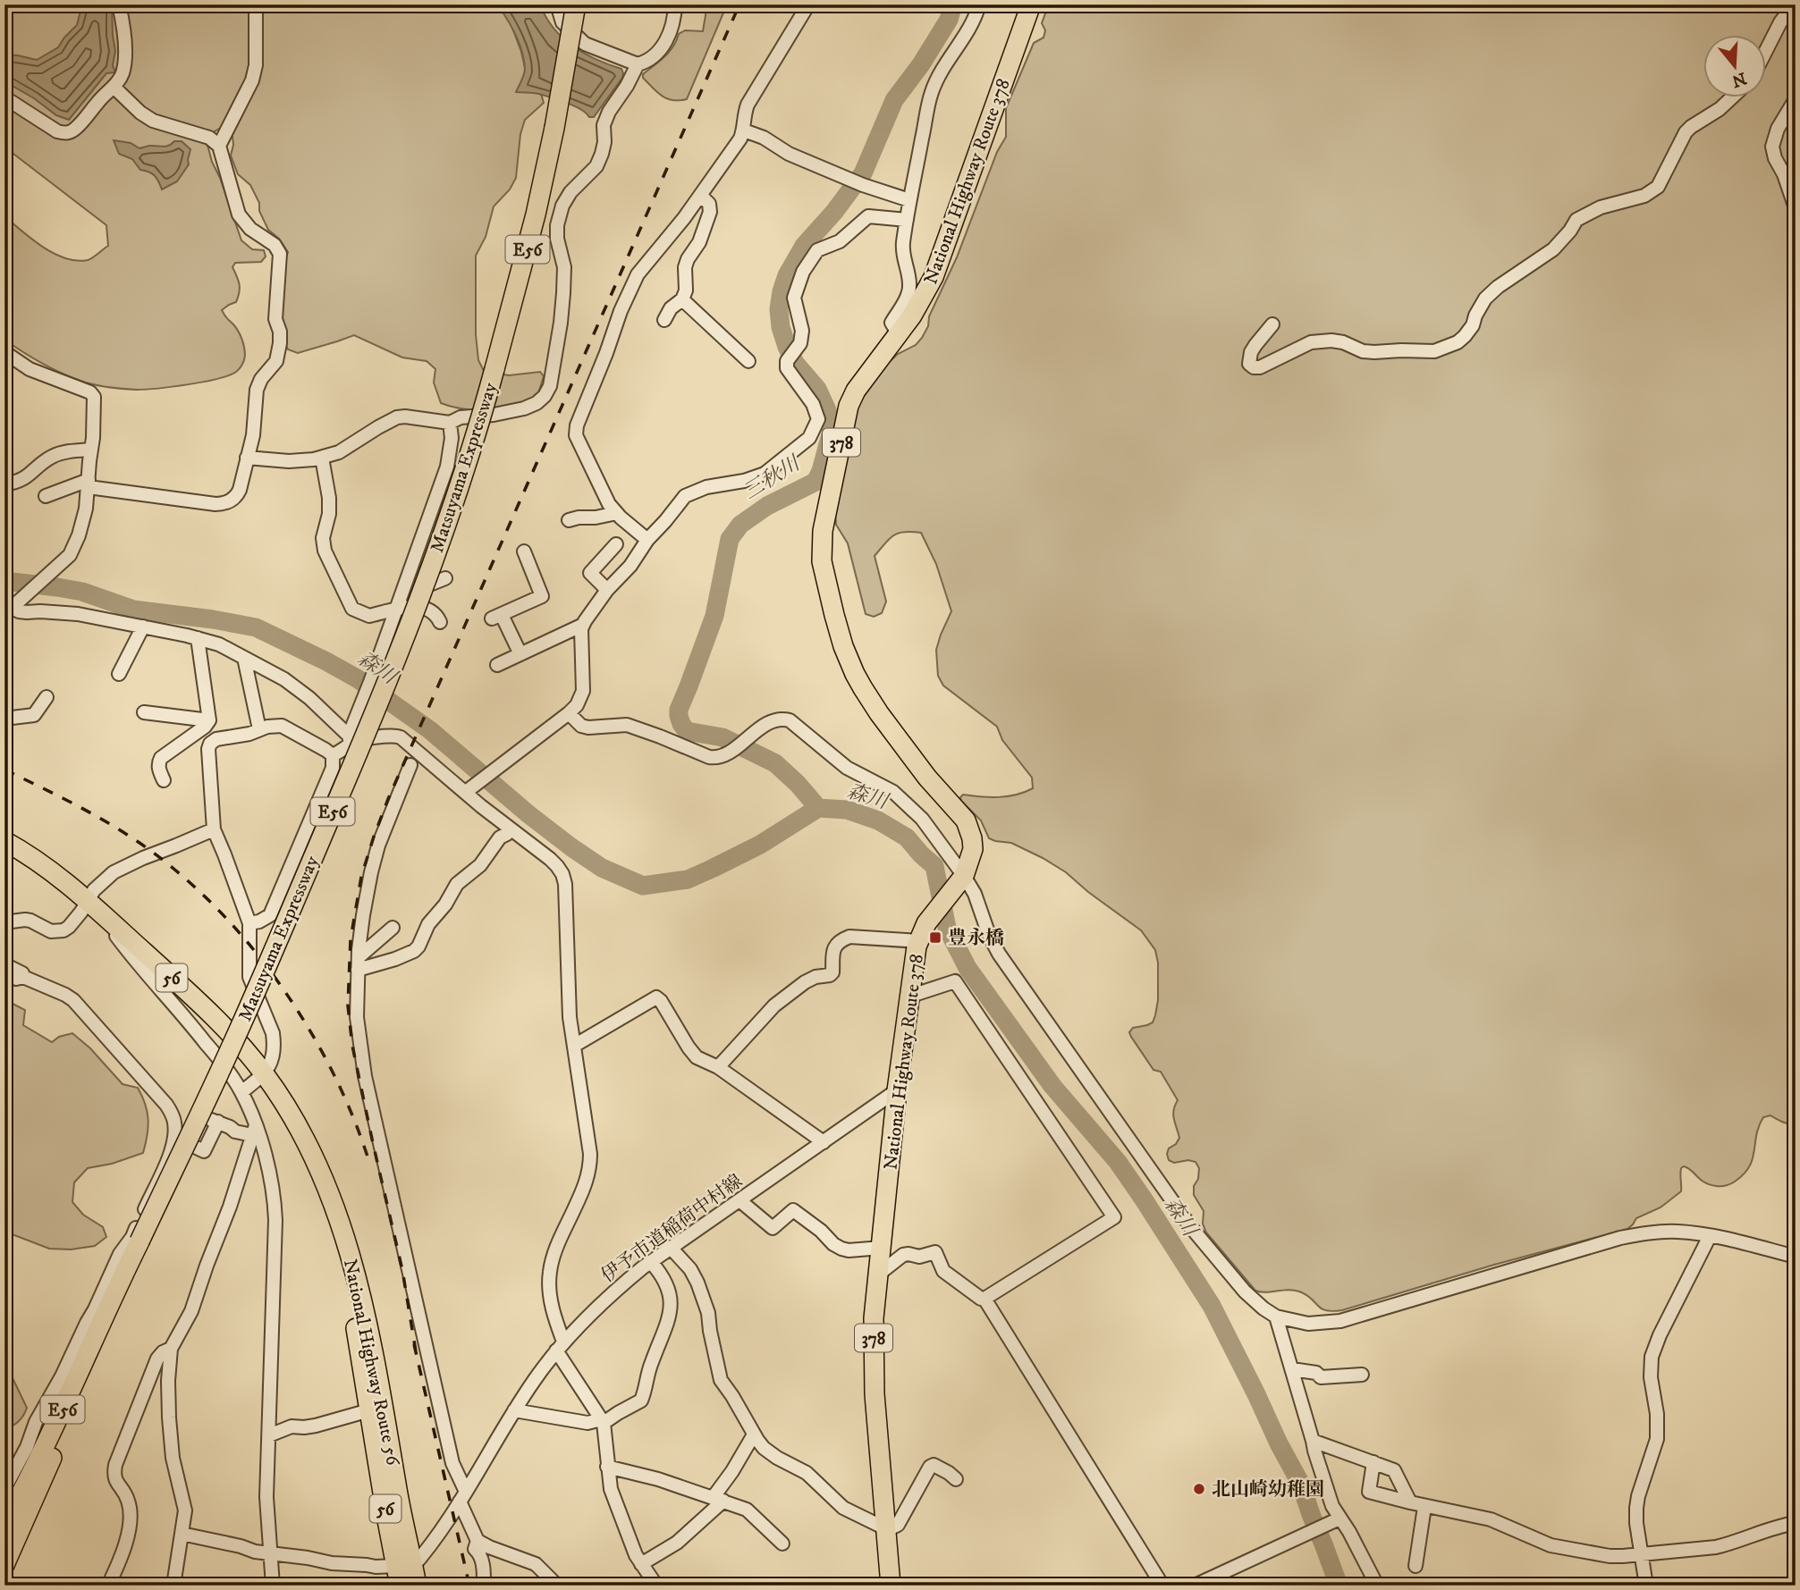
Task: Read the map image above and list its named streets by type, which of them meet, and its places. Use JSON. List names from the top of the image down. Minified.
{"streets":{"highway":["National Highway Route 378","E56","378","Matsuyama Expressway","56","National Highway Route 56"],"street":["伊予市道稲荷中村線"]},"crossings":[["National Highway Route 378","伊予市道稲荷中村線"],["伊予市道稲荷中村線","National Highway Route 56"]],"water":["三秋川","森川"],"places":{"transit":["豊永橋"],"other":["北山崎幼稚園"]},"north":"bottom"}
